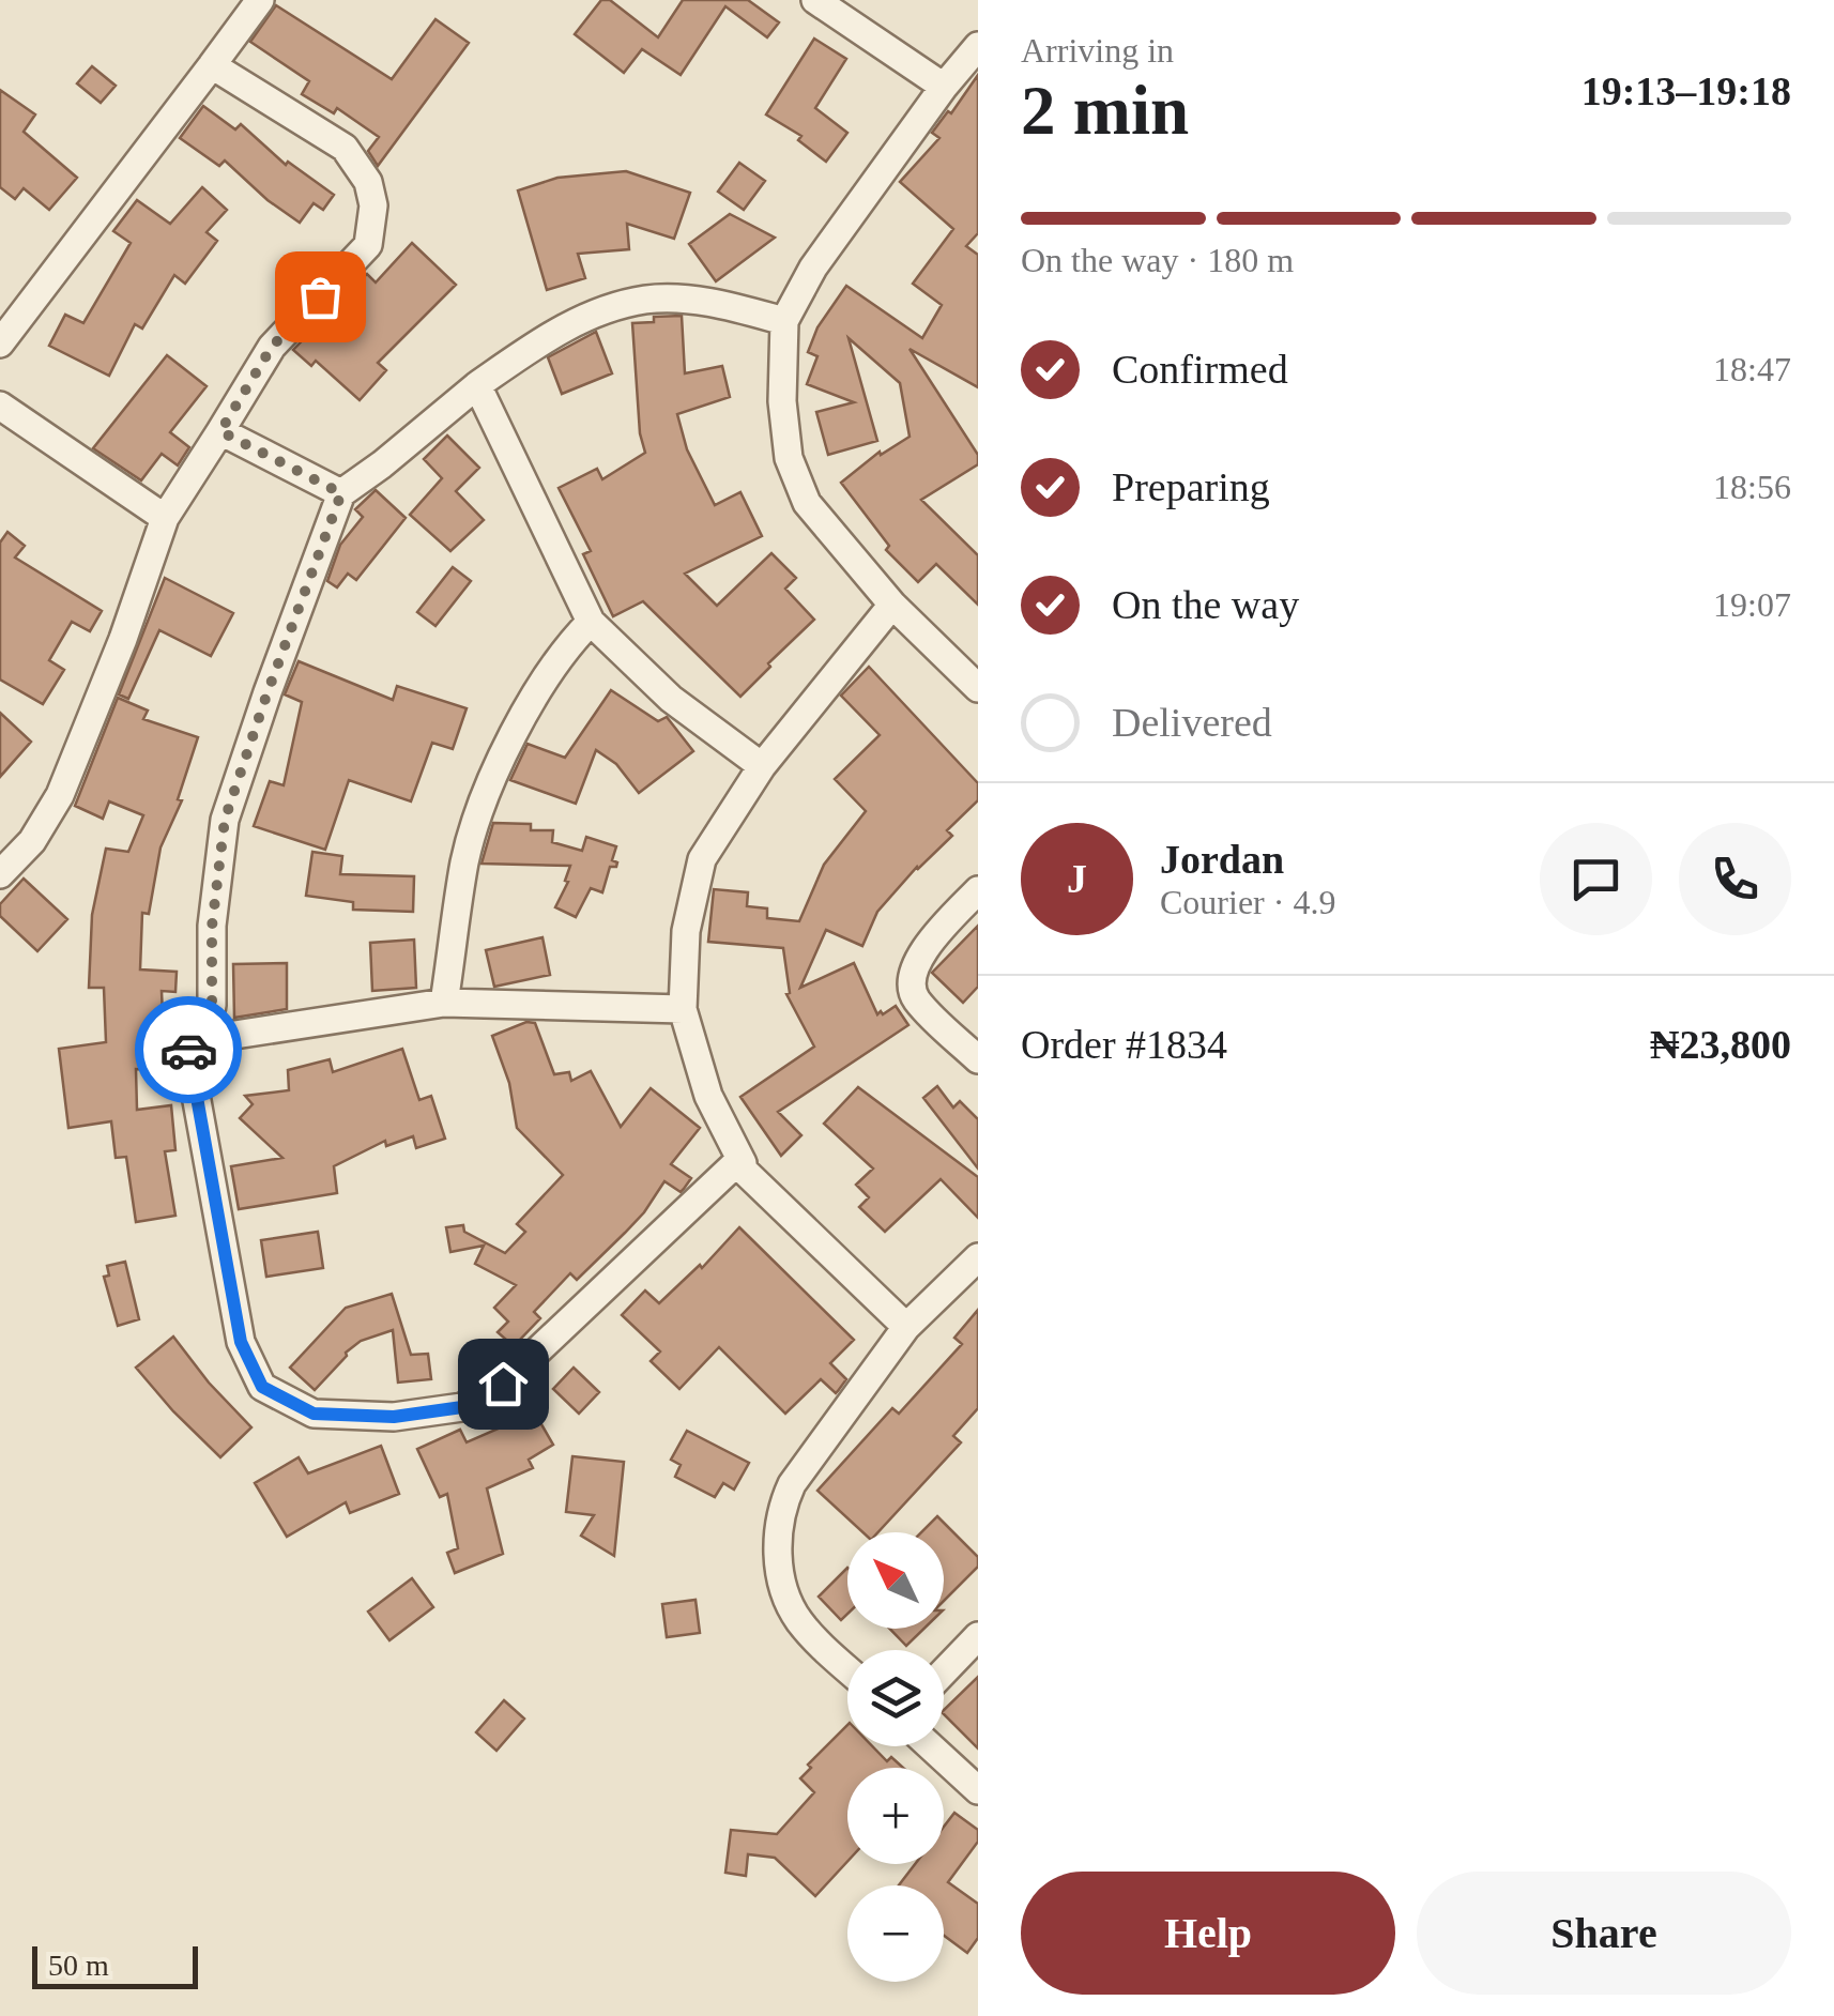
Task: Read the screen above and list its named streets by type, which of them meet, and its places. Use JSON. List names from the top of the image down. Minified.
{"scale_bar":"50 m","north":"top left","page":{"heading":["2 min","Arriving in","19:13–19:18"],"panel":["Jordan","Courier · 4.9","Order #1834","₦23,800"],"bar":"On the way · 180 m","list":[["Confirmed","18:47"],["Preparing","18:56"],["On the way","19:07"],"Delivered"],"round":"J","map_buttons":["+","−"],"buttons":["Help","Share"],"scale":"50 m"}}
